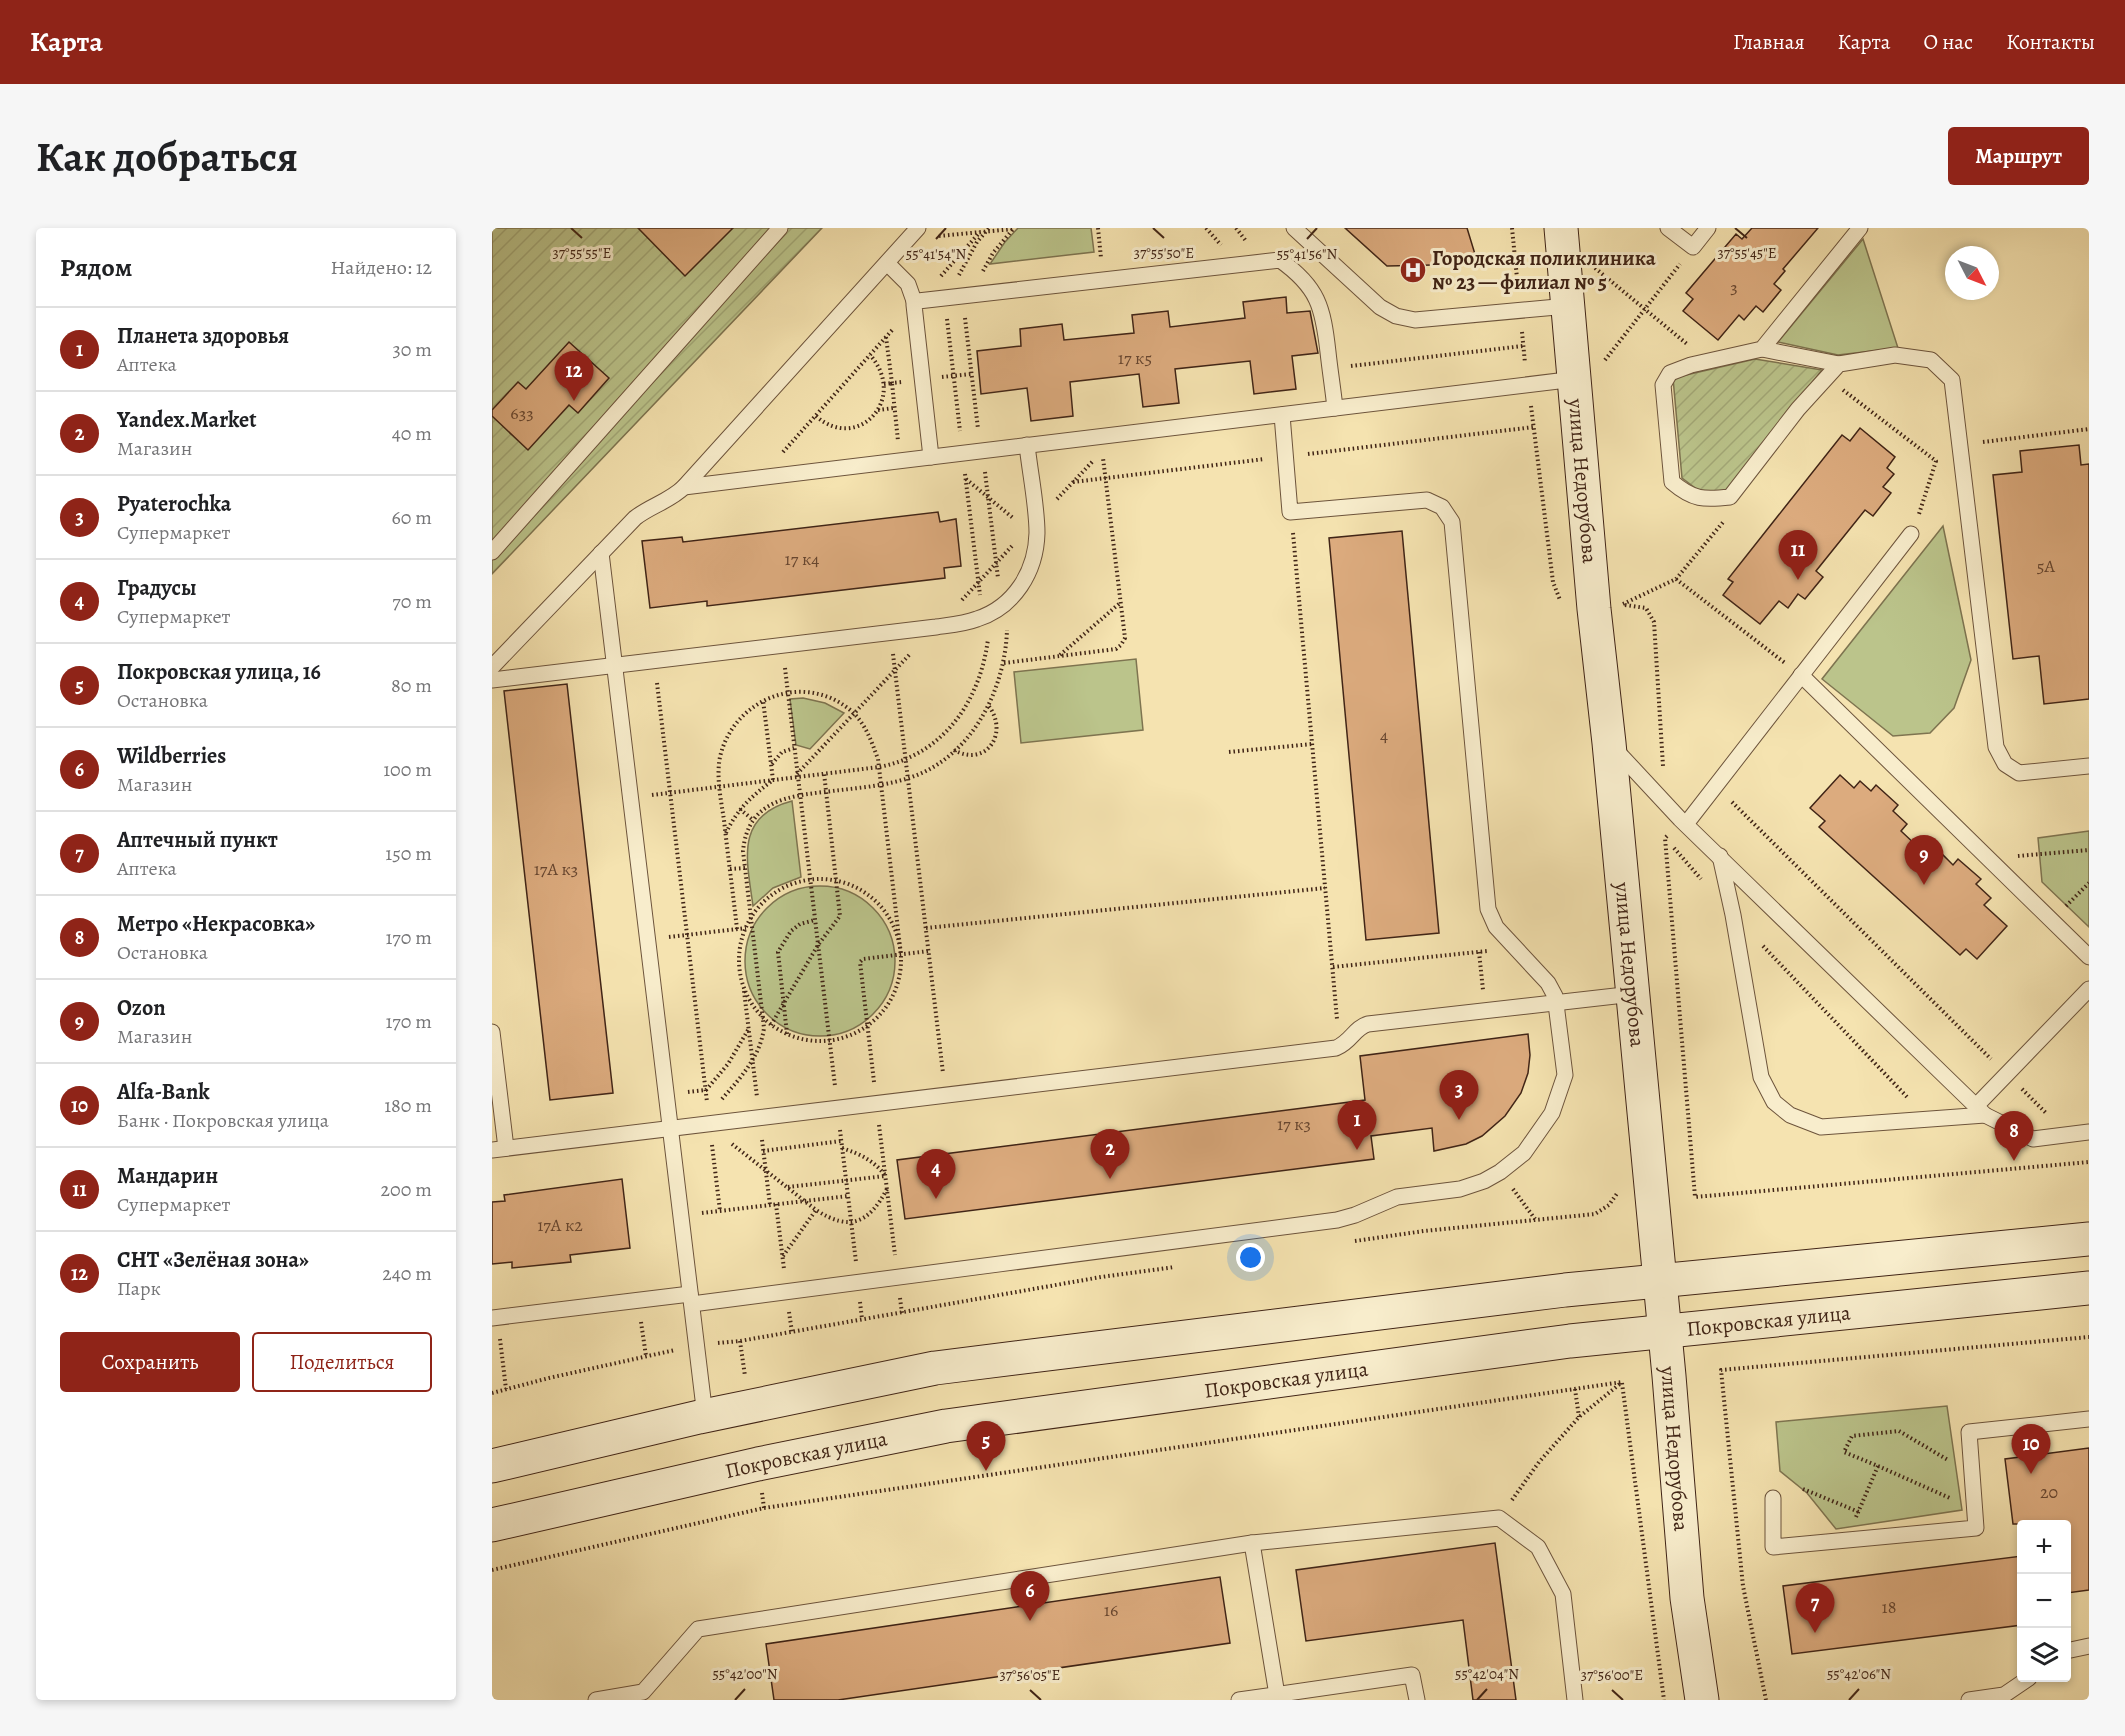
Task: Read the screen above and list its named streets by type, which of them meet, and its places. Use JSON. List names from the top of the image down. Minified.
{"streets":{"main road":["улица Недорубова","Покровская улица"]},"crossings":[["улица Недорубова","Покровская улица"]],"places":{"hospital":["Городская поликлиника № 23 — филиал № 5"]},"house_numbers":["3","17 к5","633","17 к4","5А","4","17А к3","17 к3","17А к2","20","18","16"],"north":"bottom right","page":{"header":"Карта","nav":["Главная","Карта","О нас","Контакты"],"buttons":["Маршрут",["Сохранить","Поделиться"]],"title":"Как добраться","heading":["Рядом","Найдено: 12"],"list":[{"mark":"1","name":"Планета здоровья","note":"Аптека","value":"30 m"},{"mark":"2","name":"Yandex.Market","note":"Магазин","value":"40 m"},{"mark":"3","name":"Pyaterochka","note":"Супермаркет","value":"60 m"},{"mark":"4","name":"Градусы","note":"Супермаркет","value":"70 m"},{"mark":"5","name":"Покровская улица, 16","note":"Остановка","value":"80 m"},{"mark":"6","name":"Wildberries","note":"Магазин","value":"100 m"},{"mark":"7","name":"Аптечный пункт","note":"Аптека","value":"150 m"},{"mark":"8","name":"Метро «Некрасовка»","note":"Остановка","value":"170 m"},{"mark":"9","name":"Ozon","note":"Магазин","value":"170 m"},{"mark":"10","name":"Alfa-Bank","note":"Банк · Покровская улица","value":"180 m"},{"mark":"11","name":"Мандарин","note":"Супермаркет","value":"200 m"},{"mark":"12","name":"СНТ «Зелёная зона»","note":"Парк","value":"240 m"}],"pins":["12","11","9","3","1","8","2","4","5","10","6","7"],"map_buttons":["+","−"]},"coordinates":["37°55'50\"E","37°55'55\"E","37°55'45\"E","55°41'54\"N","55°41'56\"N","55°42'00\"N","55°42'04\"N","55°42'06\"N","37°56'05\"E","37°56'00\"E"]}
